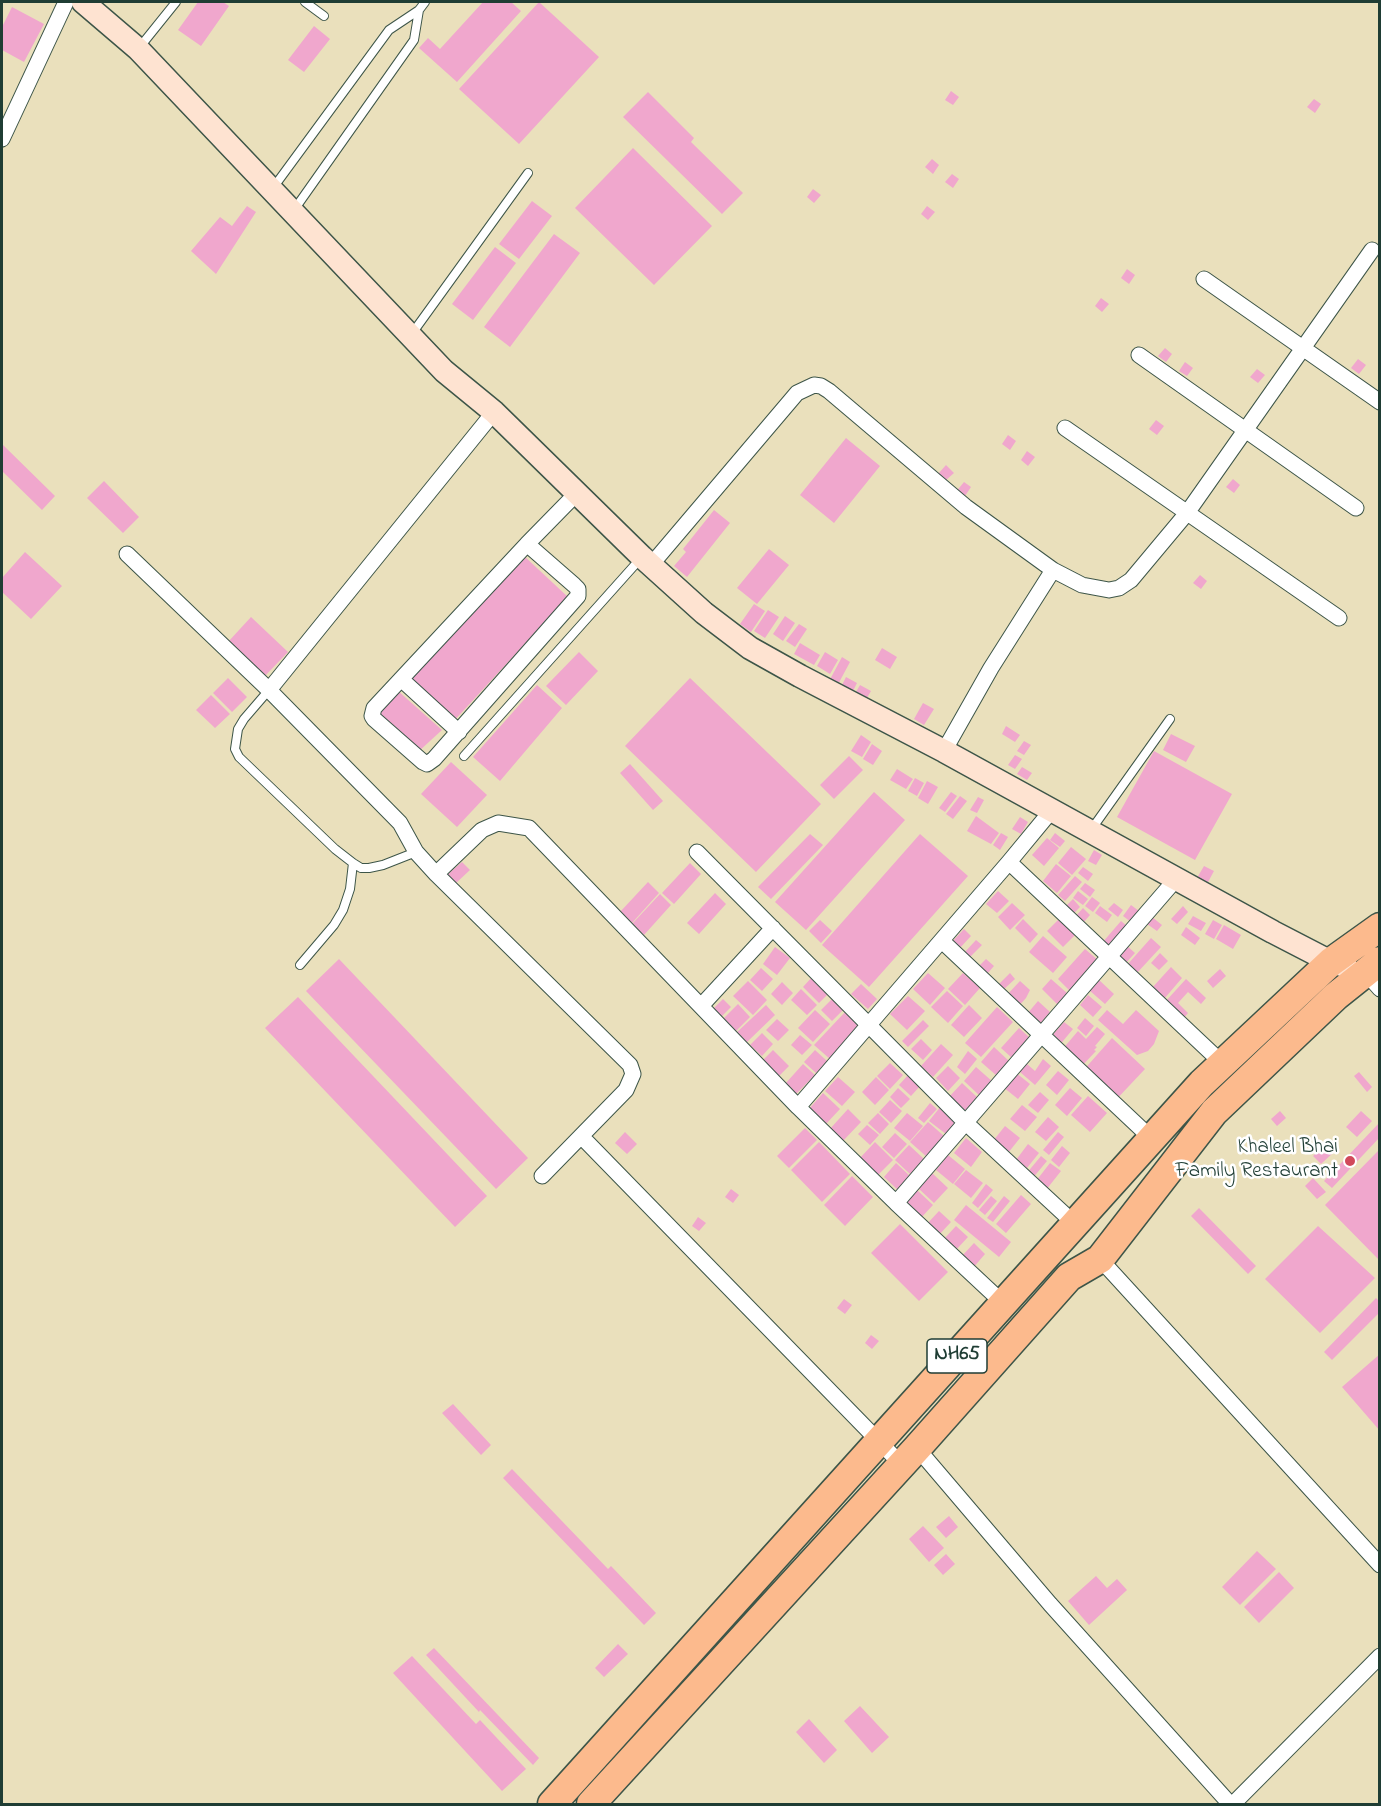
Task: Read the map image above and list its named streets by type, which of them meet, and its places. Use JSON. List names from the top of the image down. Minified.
{"streets":{"highway":["NH65"]},"places":["Khaleel Bhai Family Restaurant"]}
